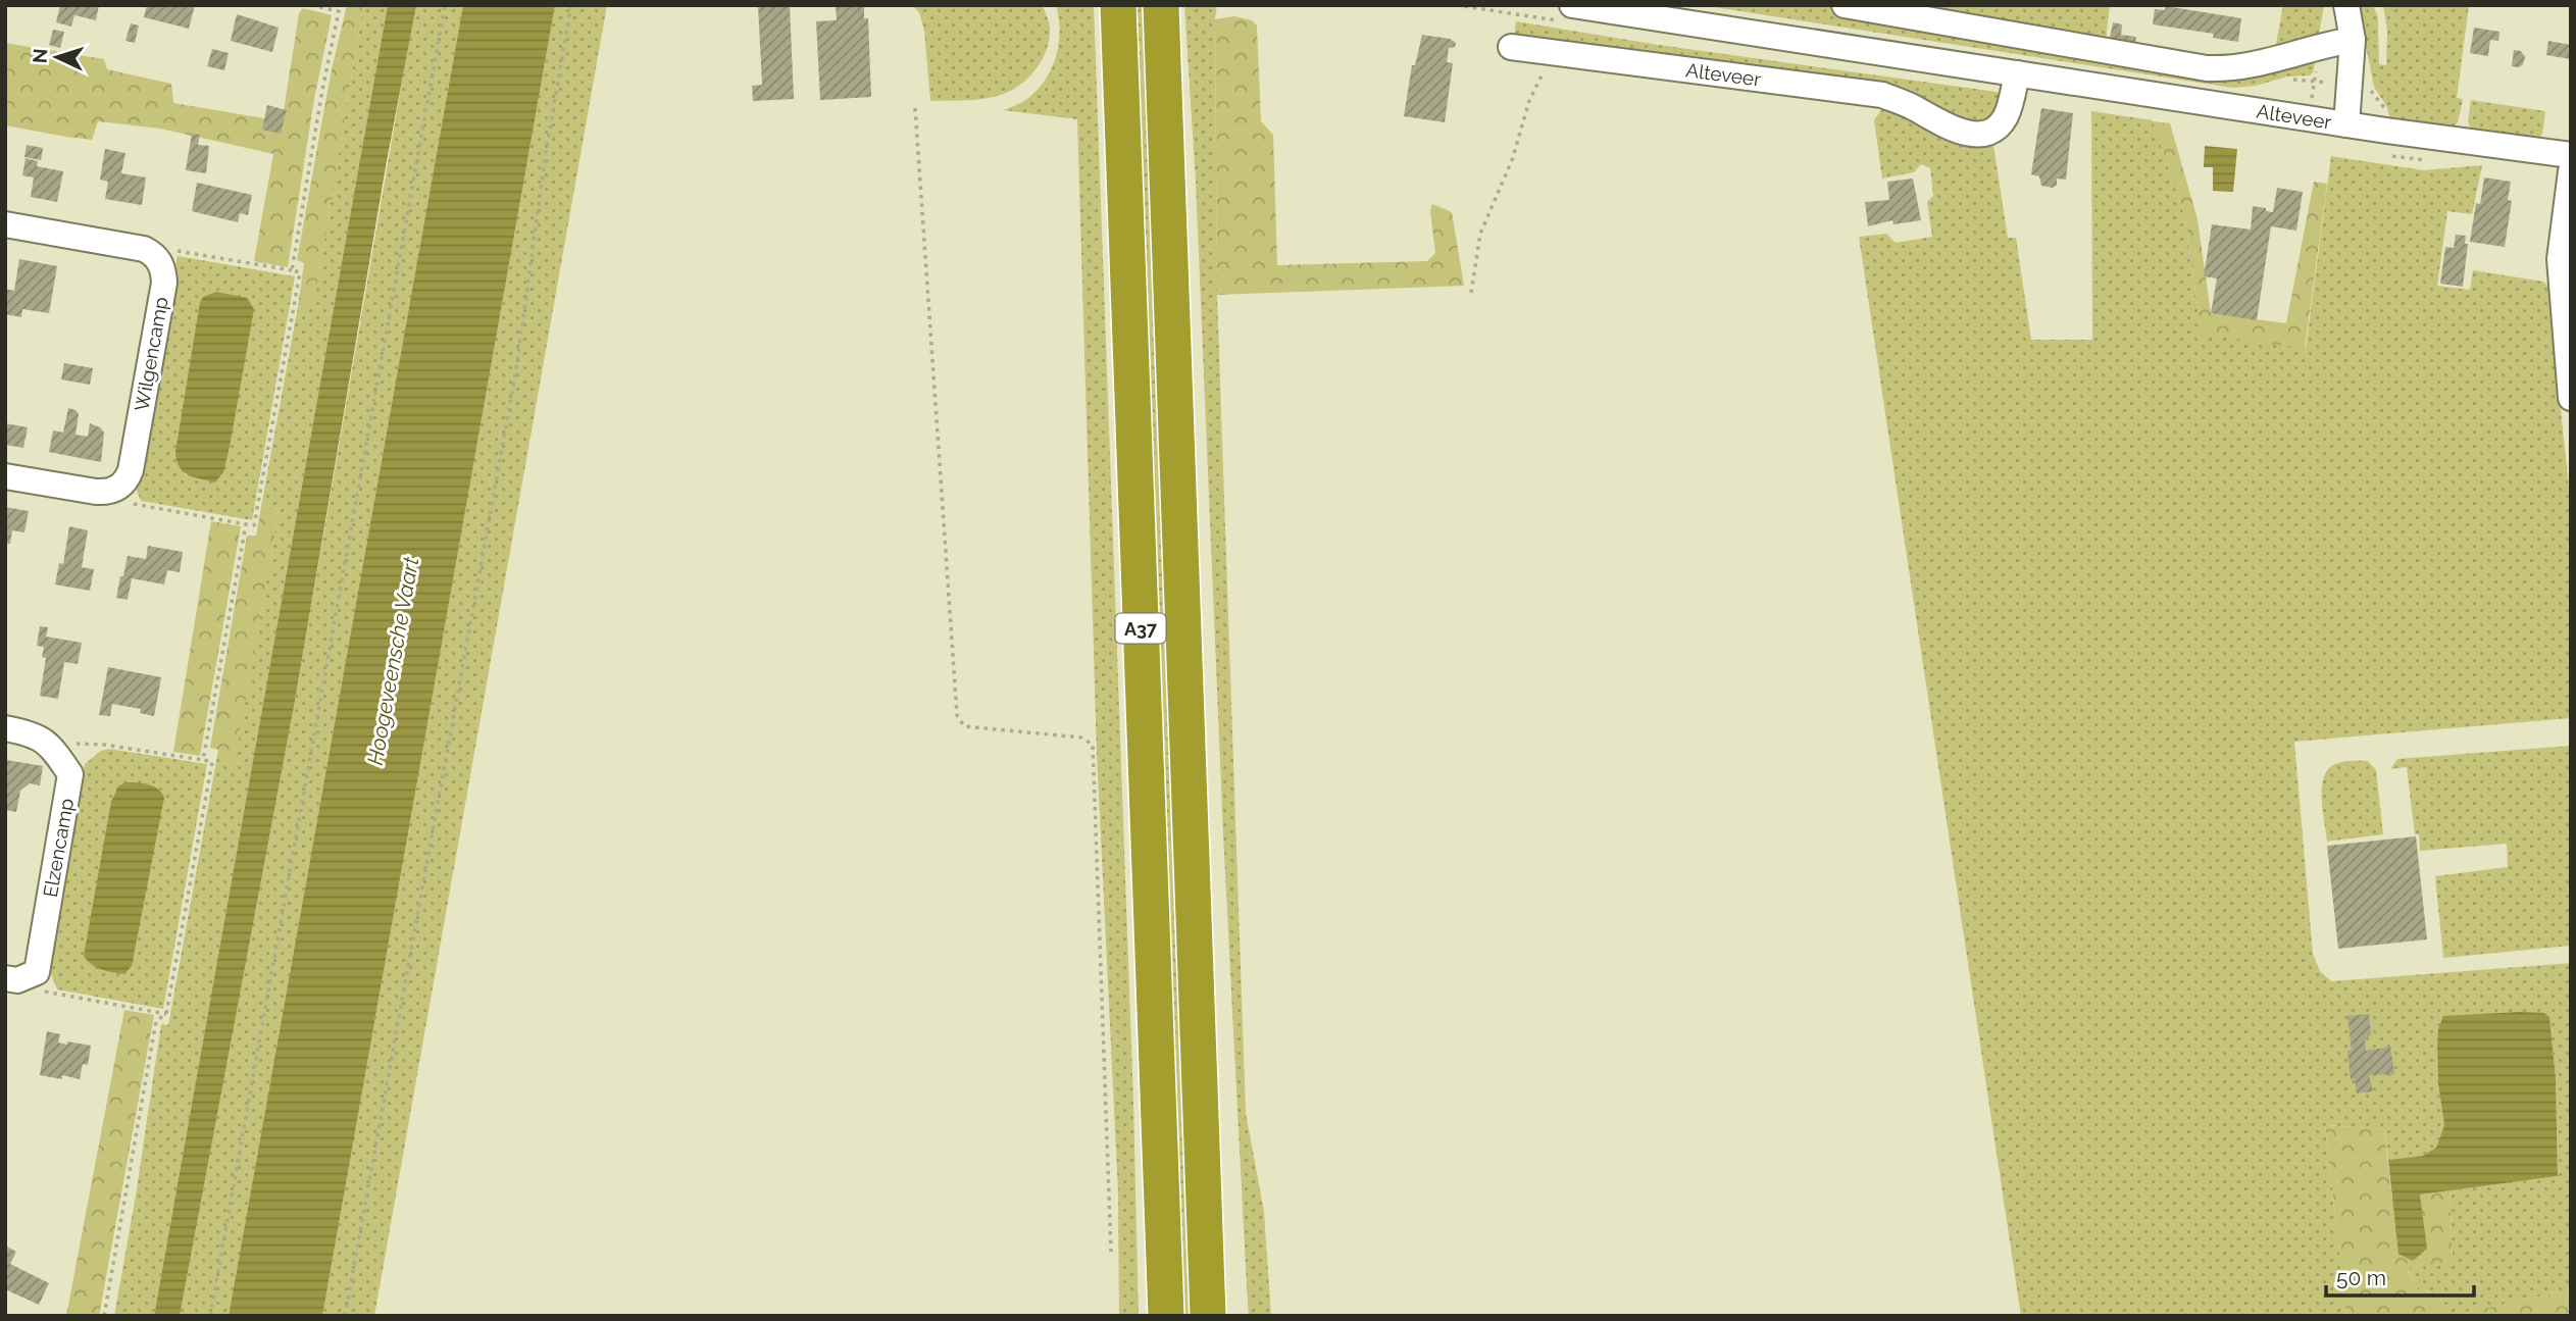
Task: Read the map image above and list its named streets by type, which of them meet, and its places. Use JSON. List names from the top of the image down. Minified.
{"streets":{"highway":["A37"],"street":["Alteveer","Wilgencamp","Elzencamp"]},"water":["Hoogeveensche Vaart"],"scale_bar":"50 m","north":"left"}
